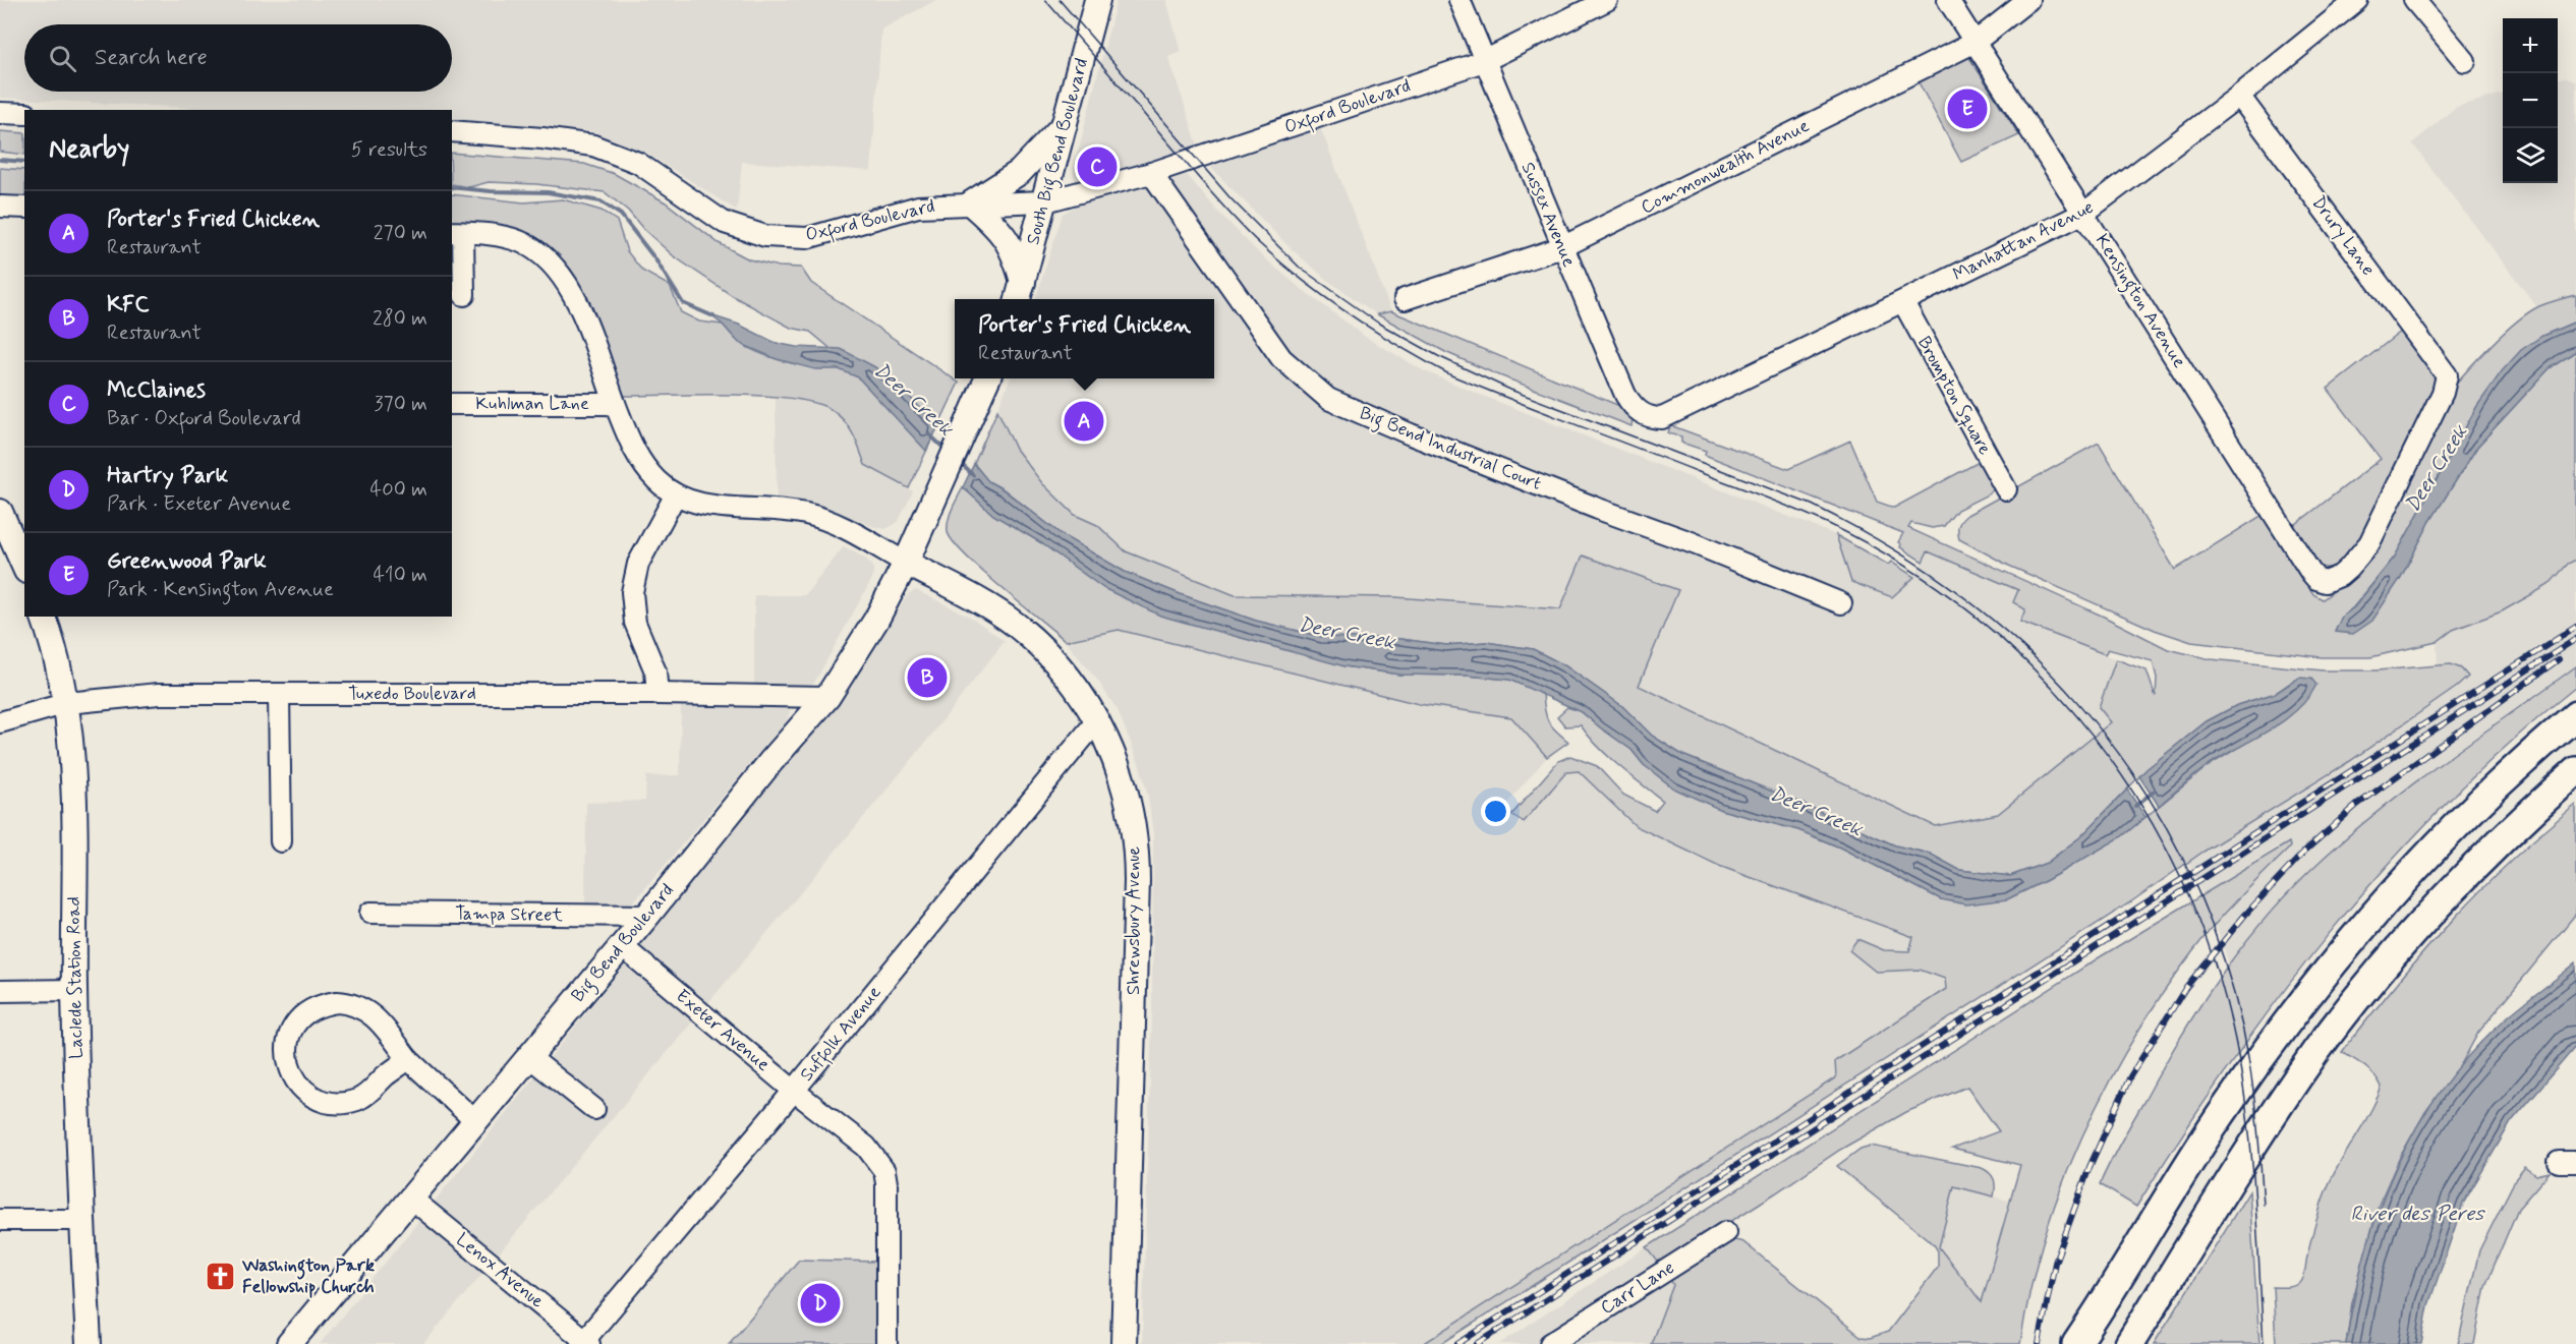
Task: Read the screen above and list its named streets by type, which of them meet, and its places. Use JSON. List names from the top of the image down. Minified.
{"streets":{"main road":["South Big Bend Boulevard","Shrewsbury Avenue","Big Bend Boulevard","Laclede Station Road"],"street":["Oxford Boulevard","Commonwealth Avenue","Sussex Avenue","Drury Lane","Manhattan Avenue","Kensington Avenue","Brompton Square","Kuhlman Lane","Big Bend Industrial Court","Tuxedo Boulevard","Tampa Street","Exeter Avenue","Suffolk Avenue","Lenox Avenue","Carr Lane"]},"crossings":[["Oxford Boulevard","South Big Bend Boulevard"],["Oxford Boulevard","Sussex Avenue"],["Oxford Boulevard","Big Bend Industrial Court"],["Commonwealth Avenue","Sussex Avenue"],["Commonwealth Avenue","Kensington Avenue"],["Sussex Avenue","Manhattan Avenue"],["Drury Lane","Manhattan Avenue"],["Drury Lane","Kensington Avenue"],["Manhattan Avenue","Kensington Avenue"],["Manhattan Avenue","Brompton Square"],["Tuxedo Boulevard","Big Bend Boulevard"],["Tuxedo Boulevard","Laclede Station Road"],["Tampa Street","Big Bend Boulevard"],["Shrewsbury Avenue","Big Bend Boulevard"],["Shrewsbury Avenue","Suffolk Avenue"],["Big Bend Boulevard","Exeter Avenue"],["Big Bend Boulevard","Lenox Avenue"],["Exeter Avenue","Suffolk Avenue"],["Suffolk Avenue","Lenox Avenue"]],"water":["Deer Creek","River des Peres"],"places":{"church":["Washington Park Fellowship Church"]},"page":{"map_buttons":["+","−"],"search":"Search here","pins":["E","C","A","B","D"],"heading":["Nearby","5 results"],"list":[{"mark":"A","name":"Porter's Fried Chicken","note":"Restaurant","value":"270 m"},{"mark":"B","name":"KFC","note":"Restaurant","value":"280 m"},{"mark":"C","name":"McClaines","note":"Bar · Oxford Boulevard","value":"370 m"},{"mark":"D","name":"Hartry Park","note":"Park · Exeter Avenue","value":"400 m"},{"mark":"E","name":"Greenwood Park","note":"Park · Kensington Avenue","value":"410 m"}],"popup":["Porter's Fried Chicken","Restaurant"]}}
